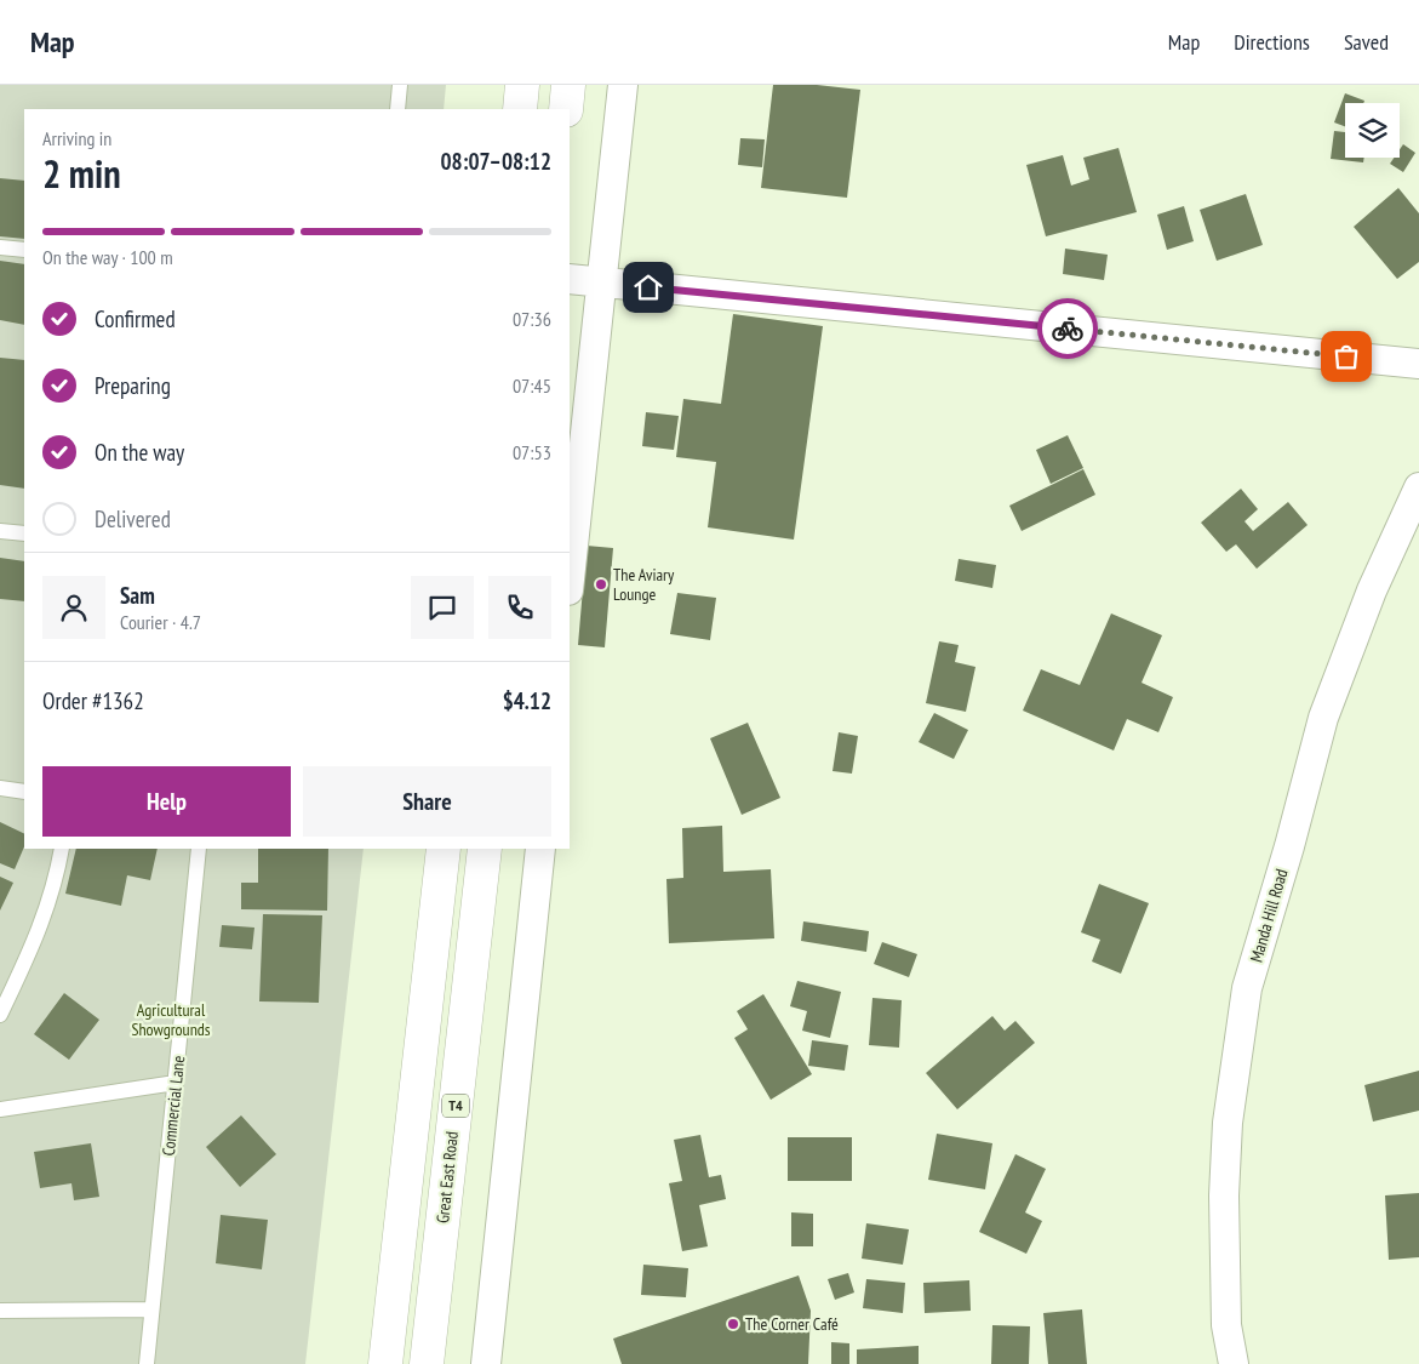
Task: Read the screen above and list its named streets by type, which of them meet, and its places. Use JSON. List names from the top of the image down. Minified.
{"streets":{"main road":["T4","Great East Road"],"street":["Manda Hill Road"],"lane":["Commercial Lane"]},"parks":["Agricultural Showgrounds"],"places":["The Aviary Lounge","The Corner Café"],"page":{"header":"Map","nav":["Map","Directions","Saved"],"heading":["2 min","Arriving in","08:07–08:12"],"panel":["Sam","Courier · 4.7","Order #1362","$4.12"],"bar":"On the way · 100 m","list":[["Confirmed","07:36"],["Preparing","07:45"],["On the way","07:53"],"Delivered"],"buttons":["Help","Share"]}}
